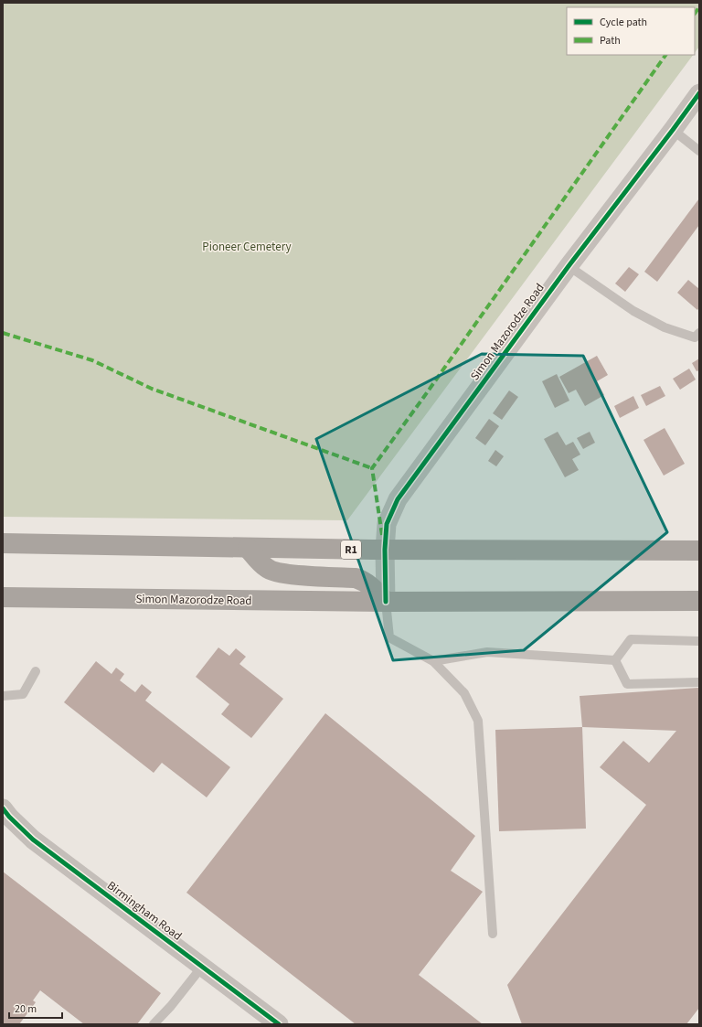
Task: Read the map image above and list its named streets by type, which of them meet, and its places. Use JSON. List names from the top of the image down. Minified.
{"streets":{"highway":["Simon Mazorodze Road","R1"],"street":["Birmingham Road"]},"crossings":[["Simon Mazorodze Road","R1"]],"parks":["Pioneer Cemetery"],"legend":["Cycle path","Path"],"scale_bar":"20 m"}
